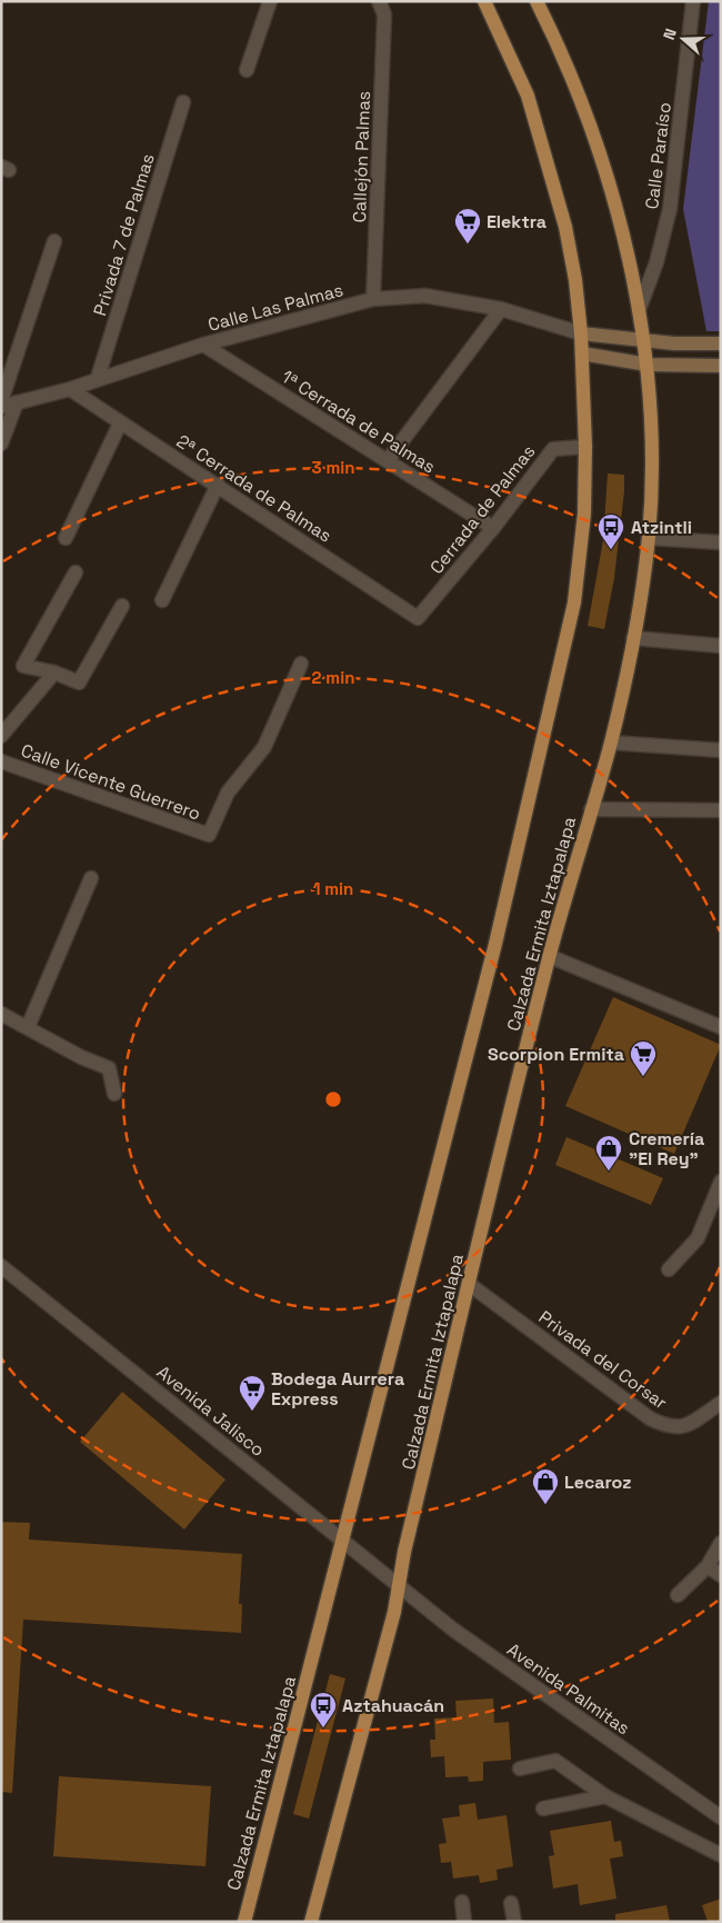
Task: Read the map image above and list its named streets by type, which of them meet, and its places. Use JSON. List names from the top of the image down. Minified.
{"streets":{"main road":["Calzada Ermita Iztapalapa"],"street":["Calle Paraíso","Callejón Palmas","Privada 7 de Palmas","Calle Las Palmas","1ª Cerrada de Palmas","2ª Cerrada de Palmas","Cerrada de Palmas","Calle Vicente Guerrero","Privada del Corsar","Avenida Jalisco","Avenida Palmitas"]},"crossings":[["Calle Paraíso","Calzada Ermita Iztapalapa"],["Callejón Palmas","Calle Las Palmas"],["Privada 7 de Palmas","Calle Las Palmas"],["Calle Las Palmas","1ª Cerrada de Palmas"],["Calle Las Palmas","2ª Cerrada de Palmas"],["Calle Las Palmas","Calzada Ermita Iztapalapa"],["1ª Cerrada de Palmas","Cerrada de Palmas"],["2ª Cerrada de Palmas","Cerrada de Palmas"],["Cerrada de Palmas","Calzada Ermita Iztapalapa"],["Calzada Ermita Iztapalapa","Privada del Corsar"],["Calzada Ermita Iztapalapa","Avenida Jalisco"],["Calzada Ermita Iztapalapa","Avenida Palmitas"],["Avenida Jalisco","Avenida Palmitas"]],"places":{"supermarket":["Elektra","Scorpion Ermita","Bodega Aurrera Express"],"bus stop":["Atzintli","Aztahuacán"],"shop":["Cremería \"El Rey\"","Lecaroz"]},"north":"left","rings":["3 min","2 min","1 min"]}
